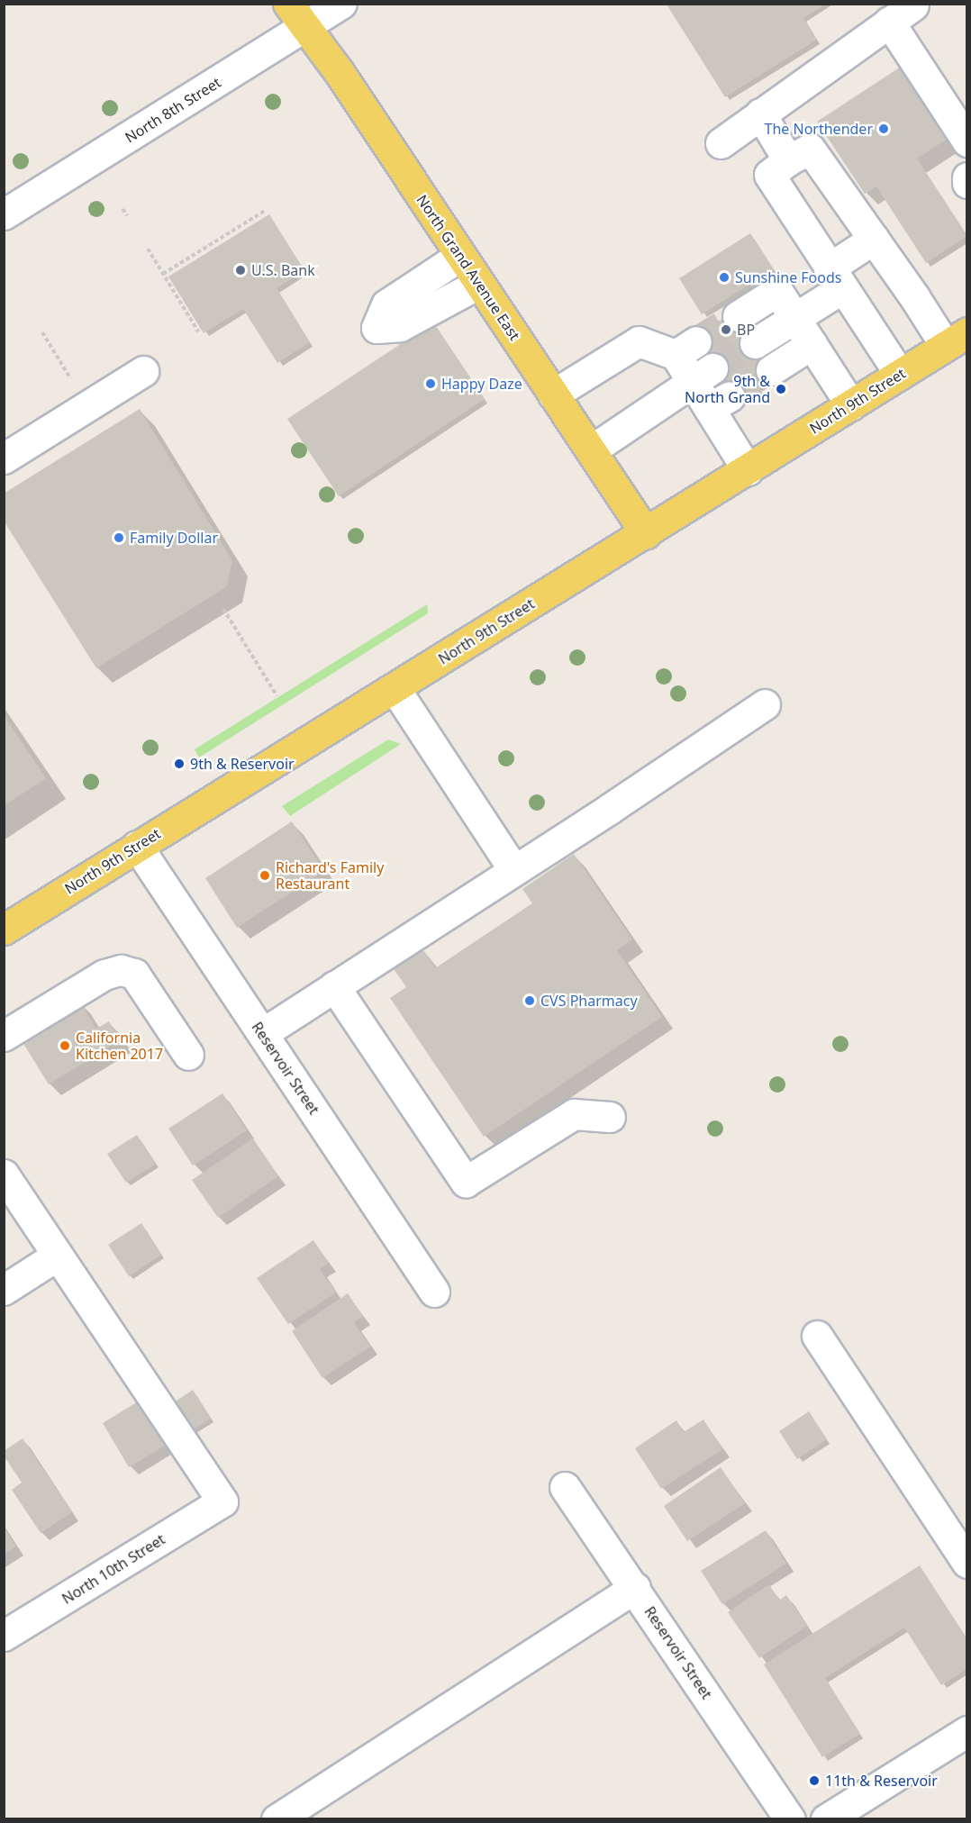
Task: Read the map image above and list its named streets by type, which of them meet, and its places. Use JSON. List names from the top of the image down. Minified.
{"streets":{"main road":["North Grand Avenue East","North 9th Street"],"street":["North 8th Street","Reservoir Street","North 10th Street"]},"crossings":[["North 8th Street","North Grand Avenue East"],["North Grand Avenue East","North 9th Street"],["North 9th Street","Reservoir Street"]],"places":["The Northender","U.S. Bank","Sunshine Foods","BP","Happy Daze","9th & North Grand","Family Dollar","9th & Reservoir","Richard's Family Restaurant","CVS Pharmacy","California Kitchen 2017","11th & Reservoir"]}
